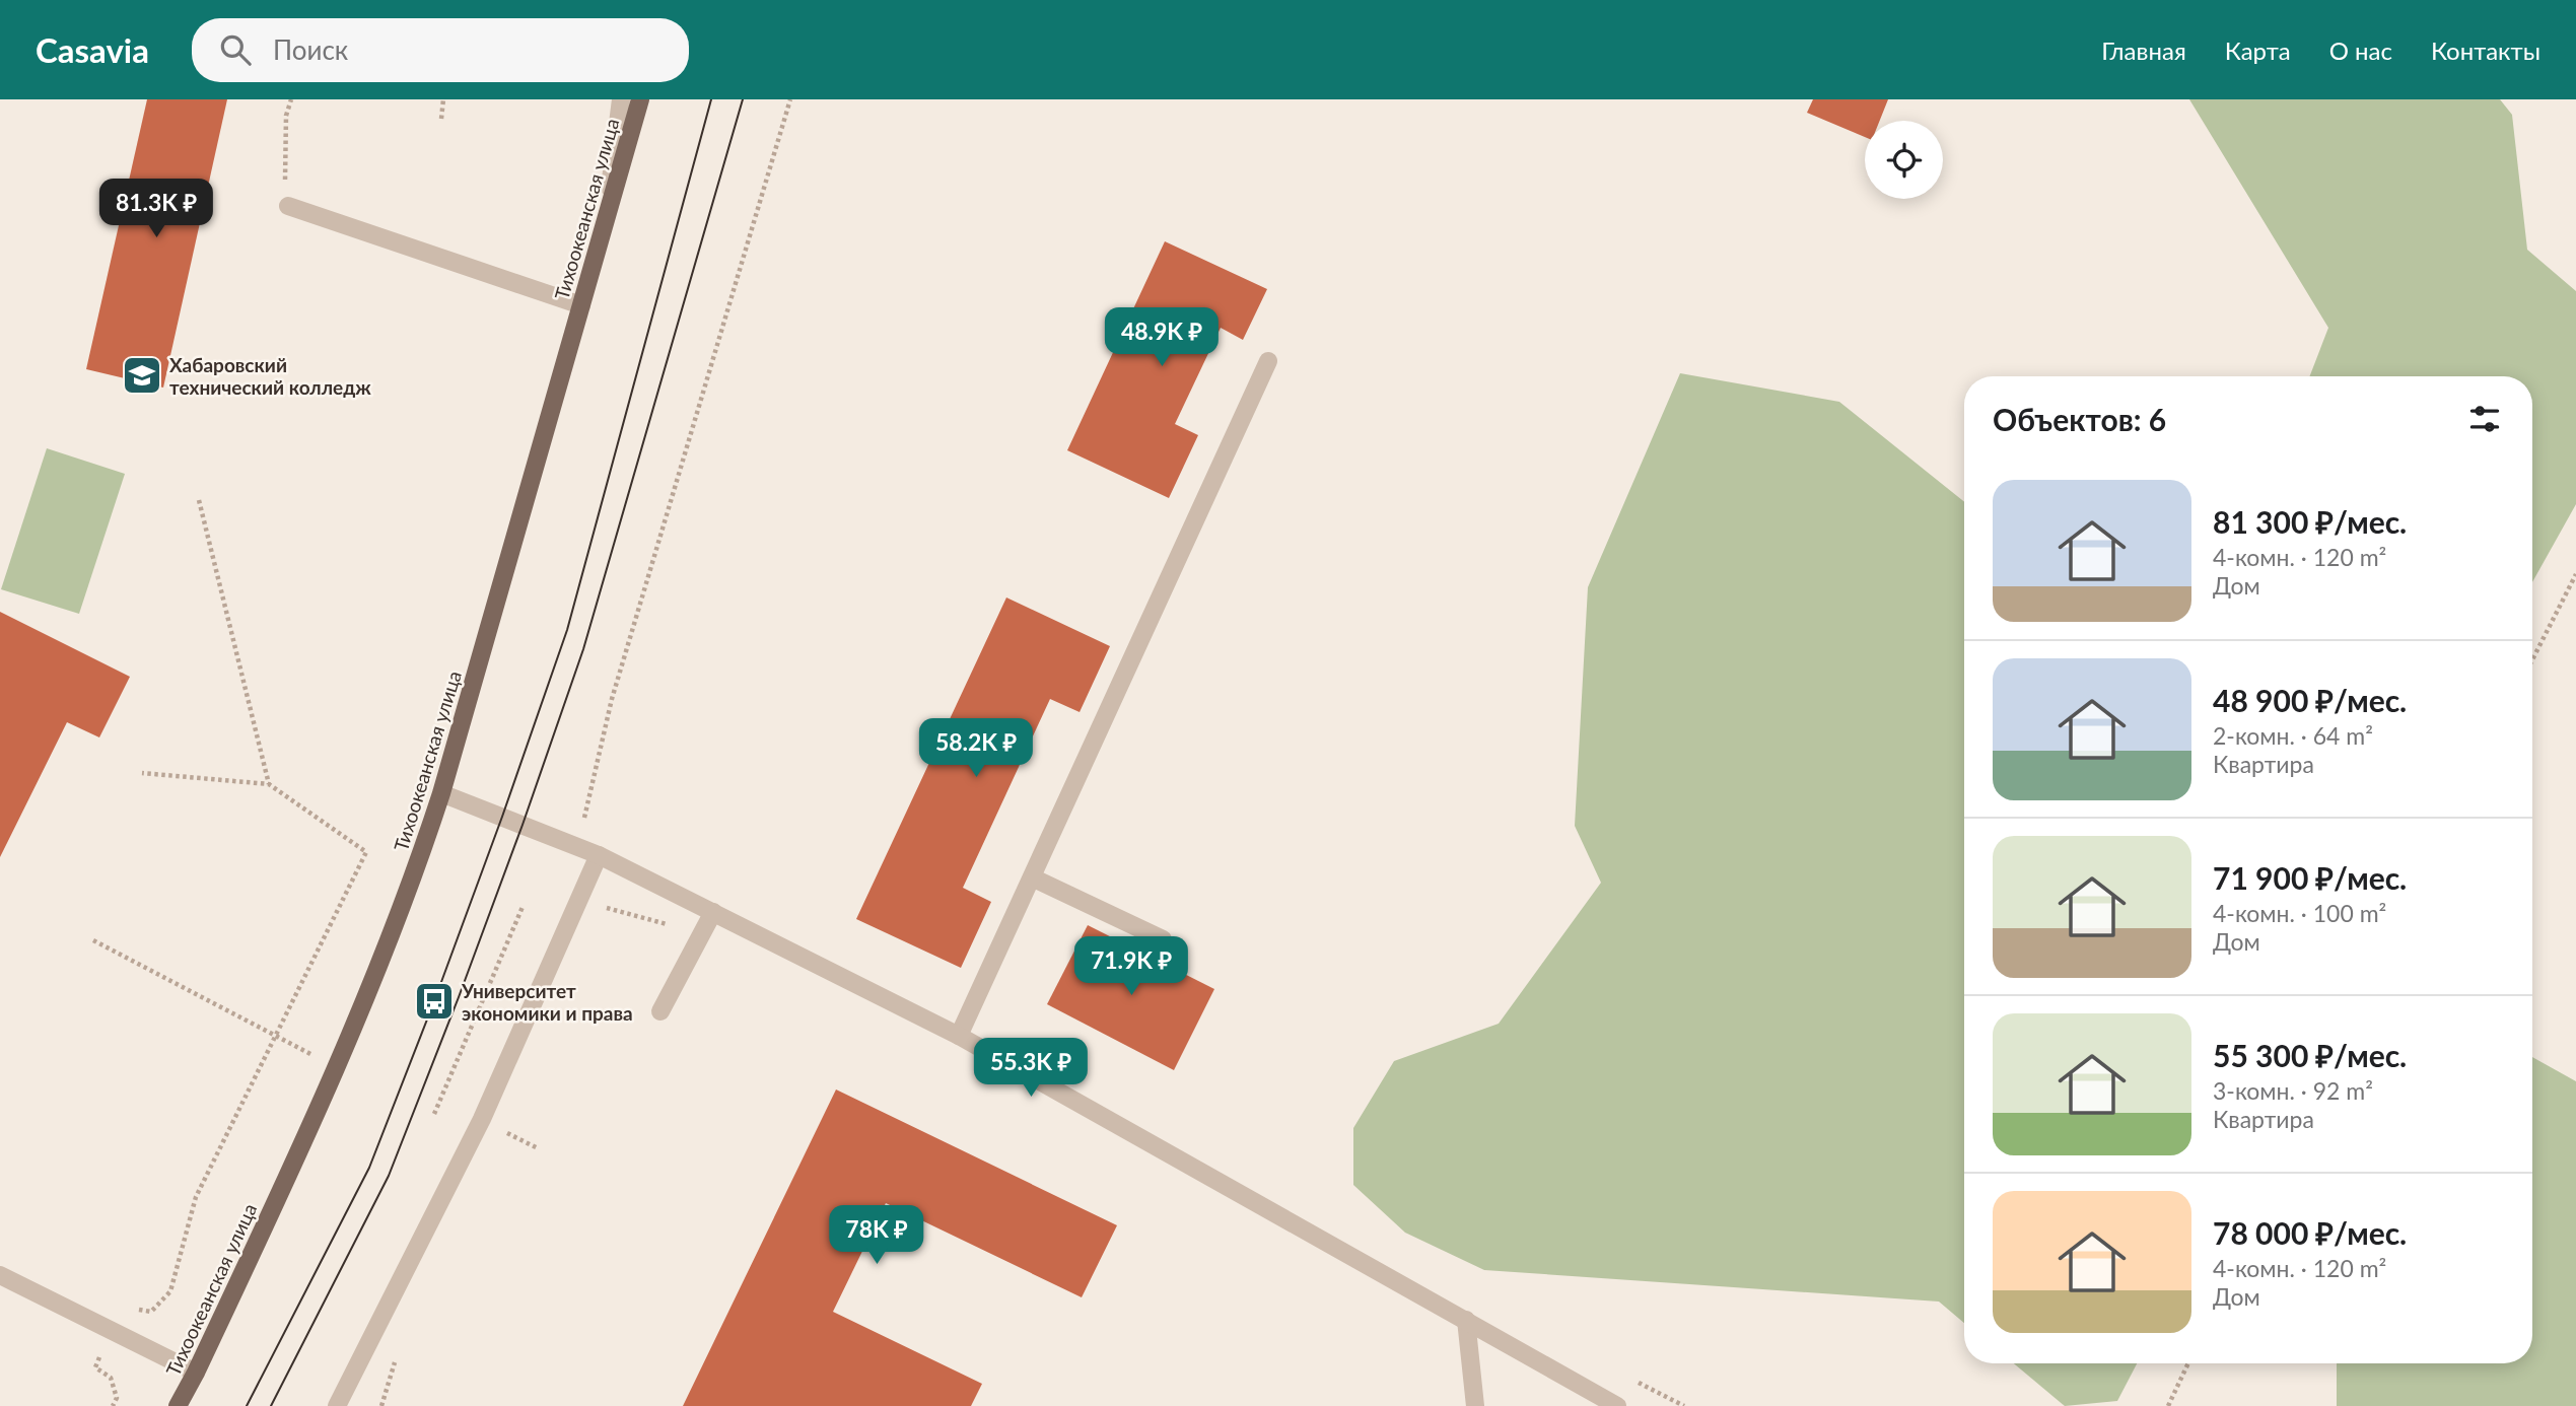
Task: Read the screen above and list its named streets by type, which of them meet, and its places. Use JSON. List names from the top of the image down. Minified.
{"streets":{"main road":["Тихоокеанская улица"]},"places":{"school or university":["Хабаровский технический колледж"],"bus stop":["Университет экономики и права"]},"page":{"header":"Casavia","search":"Поиск","nav":["Главная","Карта","О нас","Контакты"],"price":["81.3K ₽","48.9K ₽","58.2K ₽","71.9K ₽","55.3K ₽","78K ₽"],"heading":"Объектов: 6","list":[{"name":"81 300 ₽/мес.","note":"4-комн. · 120 m² · Дом"},{"name":"48 900 ₽/мес.","note":"2-комн. · 64 m² · Квартира"},{"name":"71 900 ₽/мес.","note":"4-комн. · 100 m² · Дом"},{"name":"55 300 ₽/мес.","note":"3-комн. · 92 m² · Квартира"},{"name":"78 000 ₽/мес.","note":"4-комн. · 120 m² · Дом"}]}}
